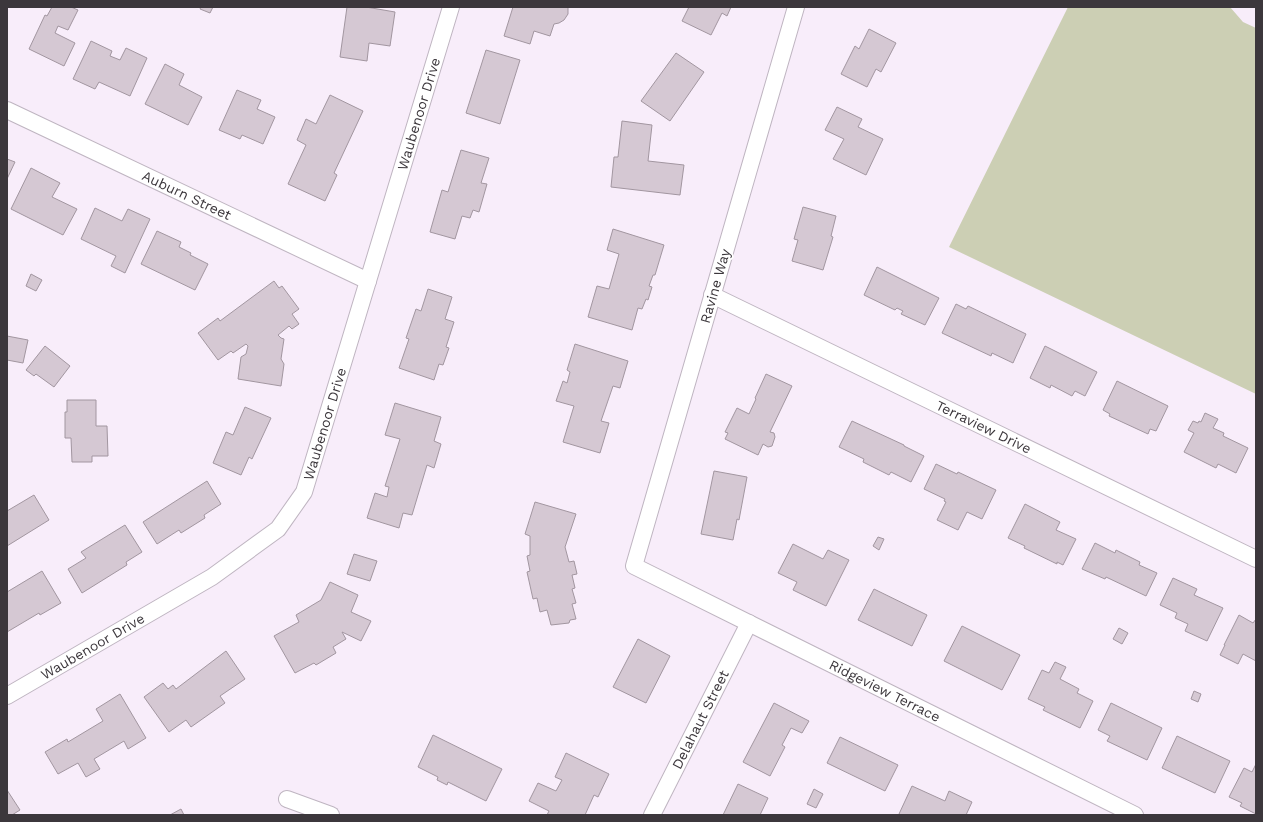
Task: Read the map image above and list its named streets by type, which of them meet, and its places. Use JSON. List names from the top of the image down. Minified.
{"streets":{"street":["Waubenoor Drive","Auburn Street","Ravine Way","Terraview Drive","Ridgeview Terrace","Delahaut Street"]},"crossings":[["Waubenoor Drive","Auburn Street"],["Ravine Way","Terraview Drive"],["Ravine Way","Ridgeview Terrace"],["Ridgeview Terrace","Delahaut Street"]]}
